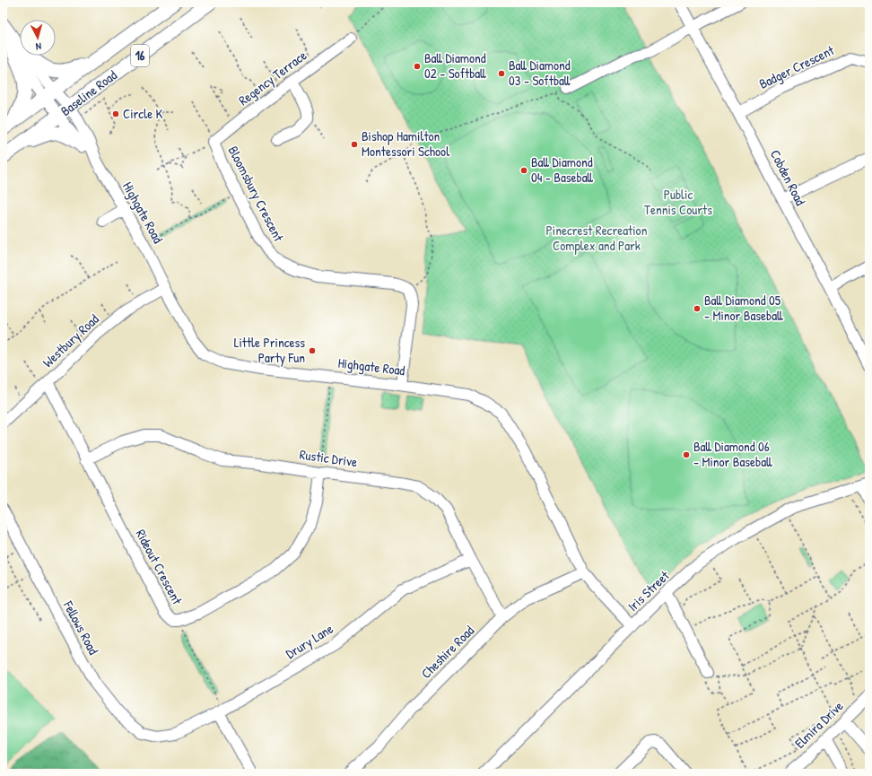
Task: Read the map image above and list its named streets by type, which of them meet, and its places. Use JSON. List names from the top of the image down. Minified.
{"streets":{"main road":["16","Baseline Road"],"street":["Badger Crescent","Regency Terrace","Cobden Road","Bloomsbury Crescent","Highgate Road","Westbury Road","Rustic Drive","Rideout Crescent","Iris Street","Fellows Road","Drury Lane","Cheshire Road","Elmira Drive"]},"crossings":[["Badger Crescent","Cobden Road"],["Regency Terrace","Bloomsbury Crescent"],["Baseline Road","Highgate Road"],["Bloomsbury Crescent","Highgate Road"],["Highgate Road","Westbury Road"],["Highgate Road","Iris Street"],["Highgate Road","Cheshire Road"],["Westbury Road","Rideout Crescent"],["Rustic Drive","Rideout Crescent"],["Rustic Drive","Drury Lane"],["Rustic Drive","Cheshire Road"],["Fellows Road","Drury Lane"]],"parks":["Public Tennis Courts","Pinecrest Recreation Complex and Park"],"places":["Ball Diamond 02 - Softball","Ball Diamond 03 - Softball","Circle K","Bishop Hamilton Montessori School","Ball Diamond 04 - Baseball","Ball Diamond 05 - Minor Baseball","Little Princess Party Fun","Ball Diamond 06 - Minor Baseball"],"north":"bottom"}
